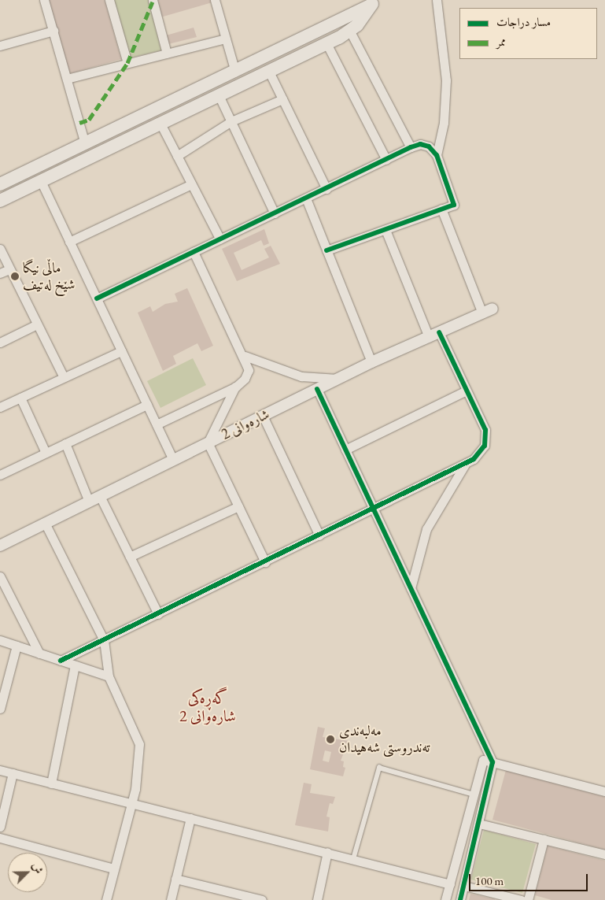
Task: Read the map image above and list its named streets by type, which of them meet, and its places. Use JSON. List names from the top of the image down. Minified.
{"streets":{"street":["شارەوانی 2"]},"districts":["گەڕەکی شارەوانی 2"],"places":["ماڵی نیگا شێخ لەتیف","مەلبەندی تەندروستی شەهیدان"],"legend":["مسار دراجات","ممر"],"scale_bar":"100 m","north":"top right"}
